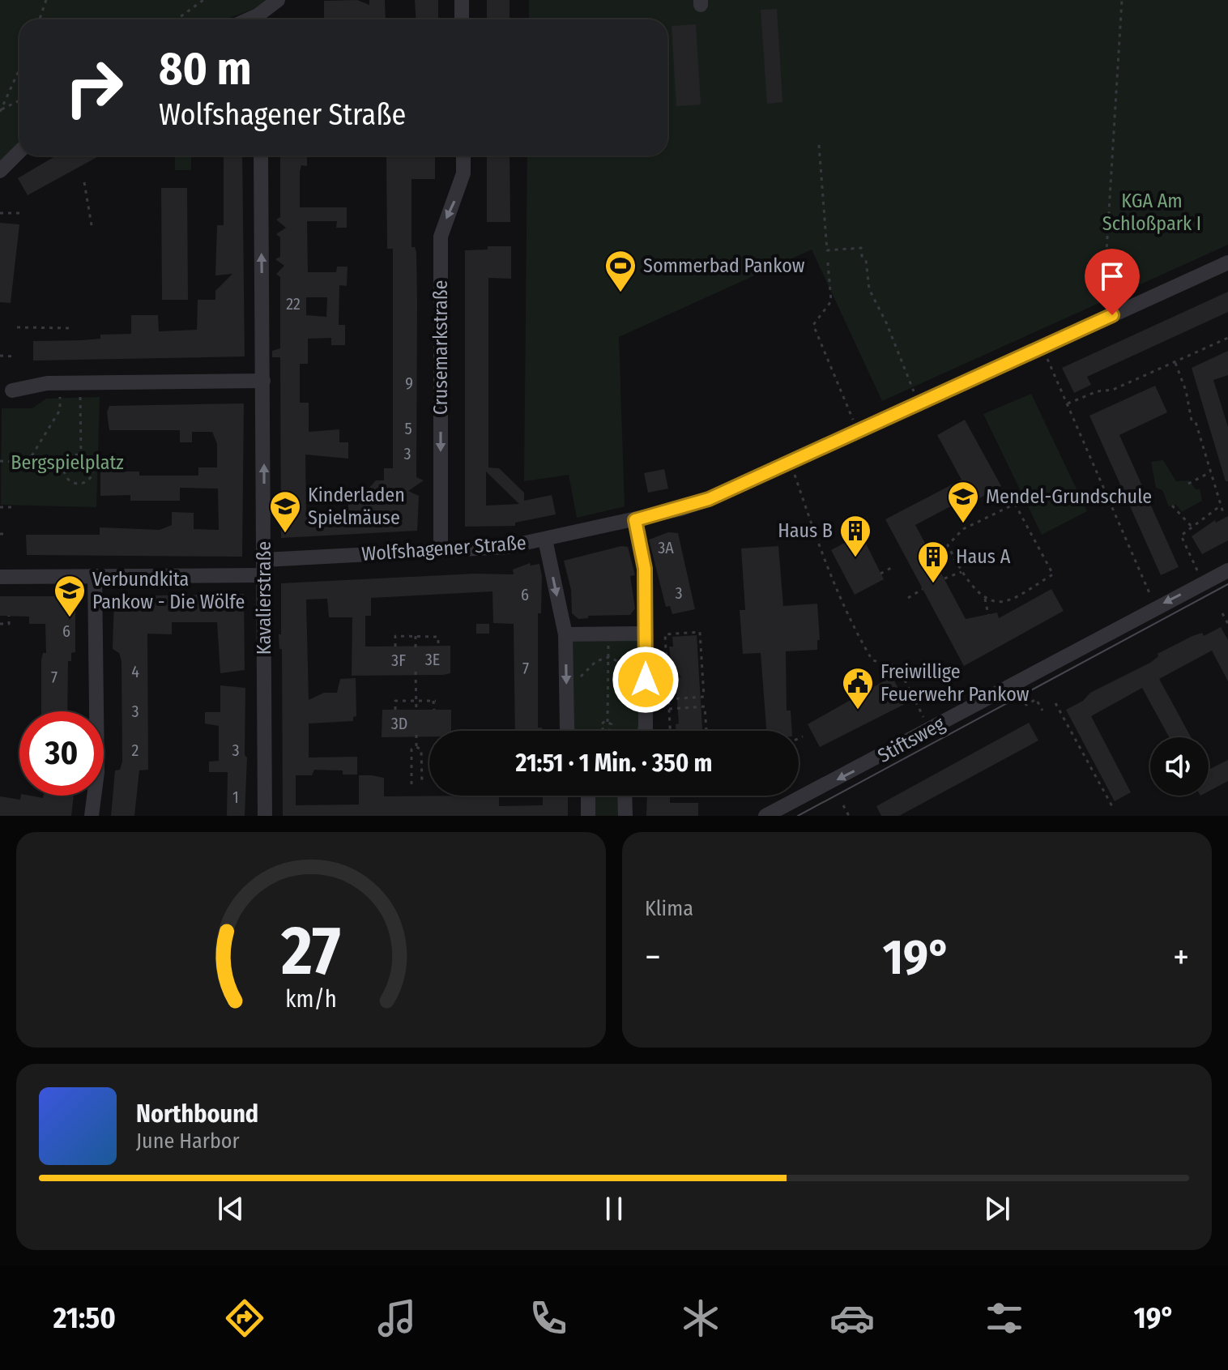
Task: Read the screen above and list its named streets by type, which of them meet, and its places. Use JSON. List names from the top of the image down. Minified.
{"streets":{"street":["Crusemarkstraße","Wolfshagener Straße","Kavalierstraße","Stiftsweg"]},"crossings":[["Crusemarkstraße","Wolfshagener Straße"],["Wolfshagener Straße","Kavalierstraße"]],"one_way":["Crusemarkstraße","Kavalierstraße","Stiftsweg"],"parks":["KGA Am Schloßpark I","Bergspielplatz"],"places":{"sports":["Sommerbad Pankow"],"school or university":["Mendel-Grundschule","Kinderladen Spielmäuse","Verbundkita Pankow - Die Wölfe"],"building":["Haus B","Haus A"],"public building":["Freiwillige Feuerwehr Pankow"]},"house_numbers":["22","9","5","3","3A","3","6","6","3E","3F","7","4","7","3","3D","2","3","1"],"page":{"turn":["80 m","Wolfshagener Straße"],"limit":"30","trip":"21:51 · 1 Min. · 350 m","tile":"Klima","heat":["−","19°","+"],"song":["Northbound","June Harbor"],"tabs":["21:50","19°"],"gauge":["27","km/h"]}}
